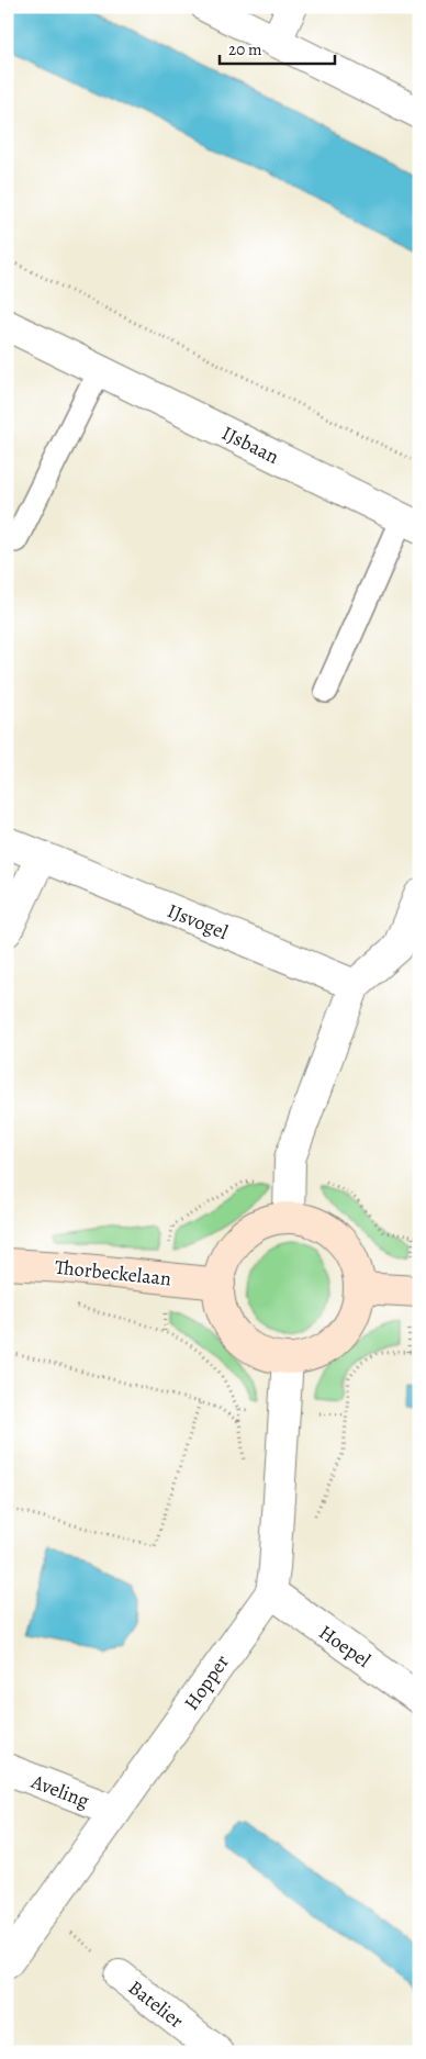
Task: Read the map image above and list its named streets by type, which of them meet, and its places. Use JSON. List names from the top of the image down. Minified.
{"streets":{"street":["IJsbaan","IJsvogel","Thorbeckelaan","Hoepel","Hopper","Aveling","Batelier"]},"crossings":[["Thorbeckelaan","Hopper"],["Hoepel","Hopper"],["Hopper","Aveling"]],"scale_bar":"20 m"}
